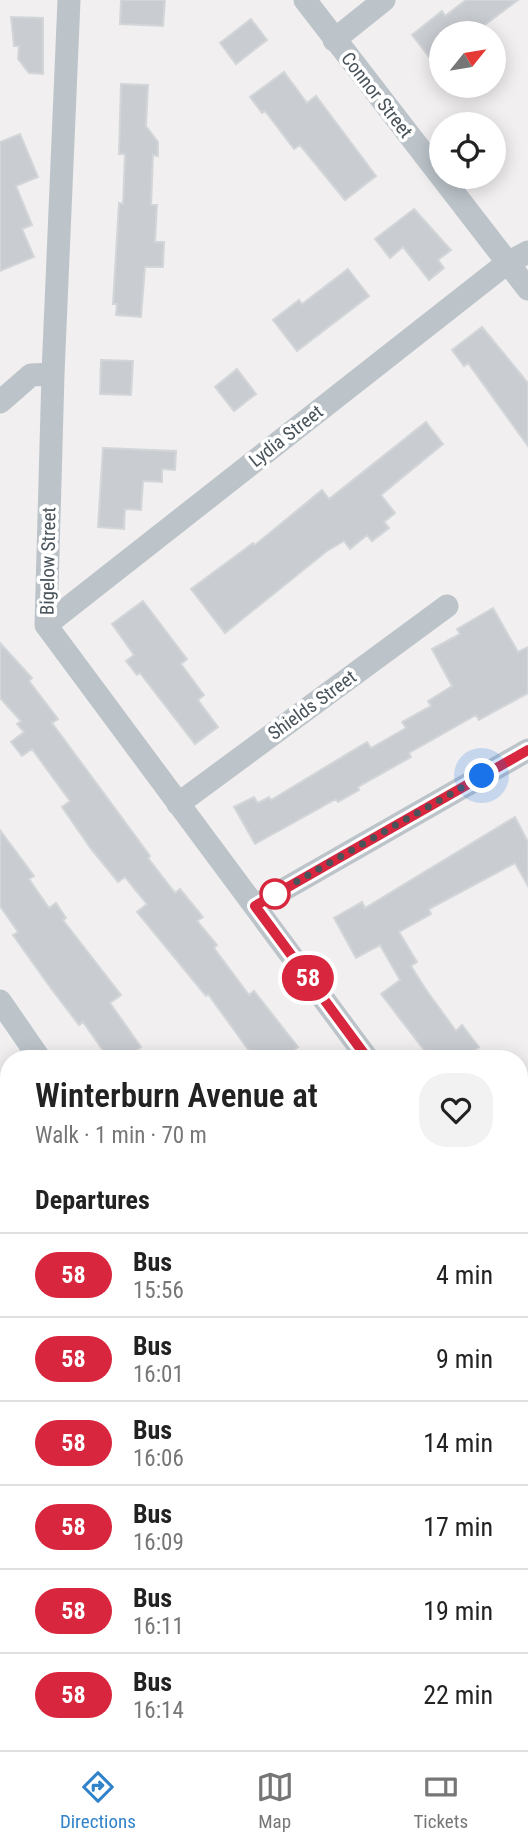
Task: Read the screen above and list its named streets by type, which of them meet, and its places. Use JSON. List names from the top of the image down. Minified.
{"streets":{"street":["Connor Street","Lydia Street","Bigelow Street","Shields Street"]},"crossings":[["Connor Street","Lydia Street"],["Lydia Street","Bigelow Street"],["Bigelow Street","Shields Street"]],"lines":["bus line 58"],"north":"top right","page":{"on_map":"58","heading":[["Winterburn Avenue at","Walk · 1 min · 70 m"],"Departures"],"list":[{"mark":"58","name":"Bus","note":"15:56","value":"4 min"},{"mark":"58","name":"Bus","note":"16:01","value":"9 min"},{"mark":"58","name":"Bus","note":"16:06","value":"14 min"},{"mark":"58","name":"Bus","note":"16:09","value":"17 min"},{"mark":"58","name":"Bus","note":"16:11","value":"19 min"},{"mark":"58","name":"Bus","note":"16:14","value":"22 min"}],"tabs":["Directions","Map","Tickets"]}}
